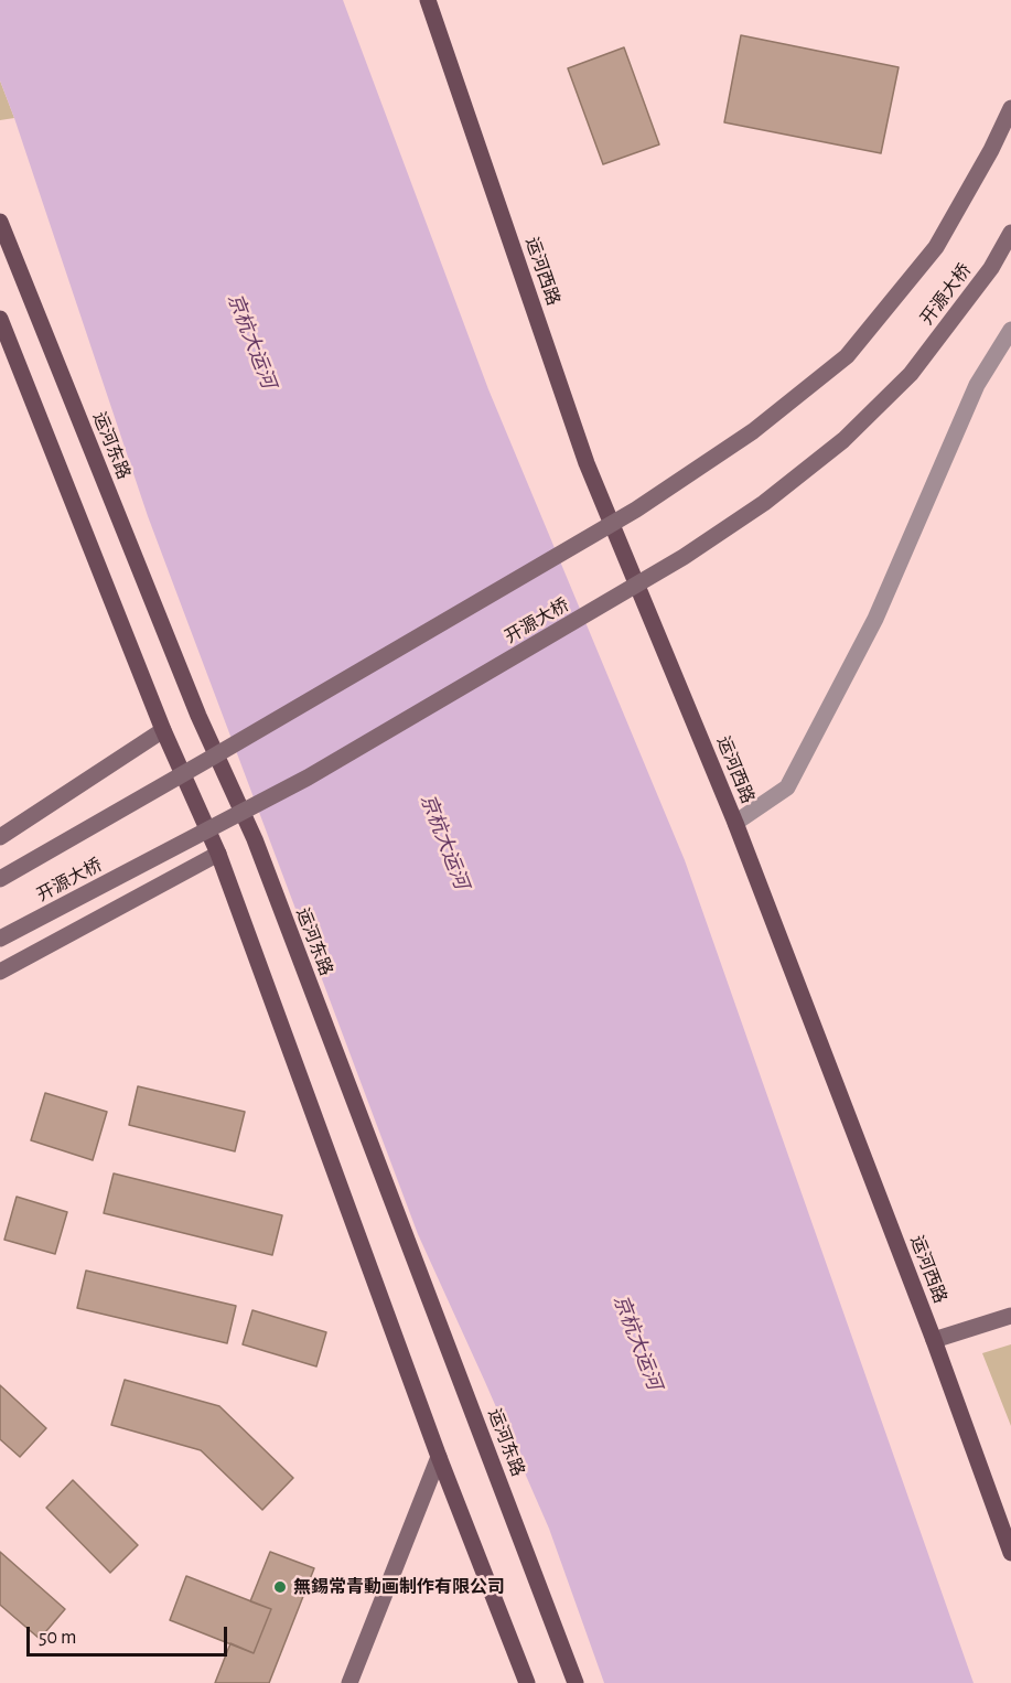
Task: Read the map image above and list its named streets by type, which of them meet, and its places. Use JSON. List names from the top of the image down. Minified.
{"streets":{"main road":["运河西路","开源大桥","运河东路"]},"water":["京杭大运河"],"places":["無錫常青動画制作有限公司"],"scale_bar":"50 m"}
